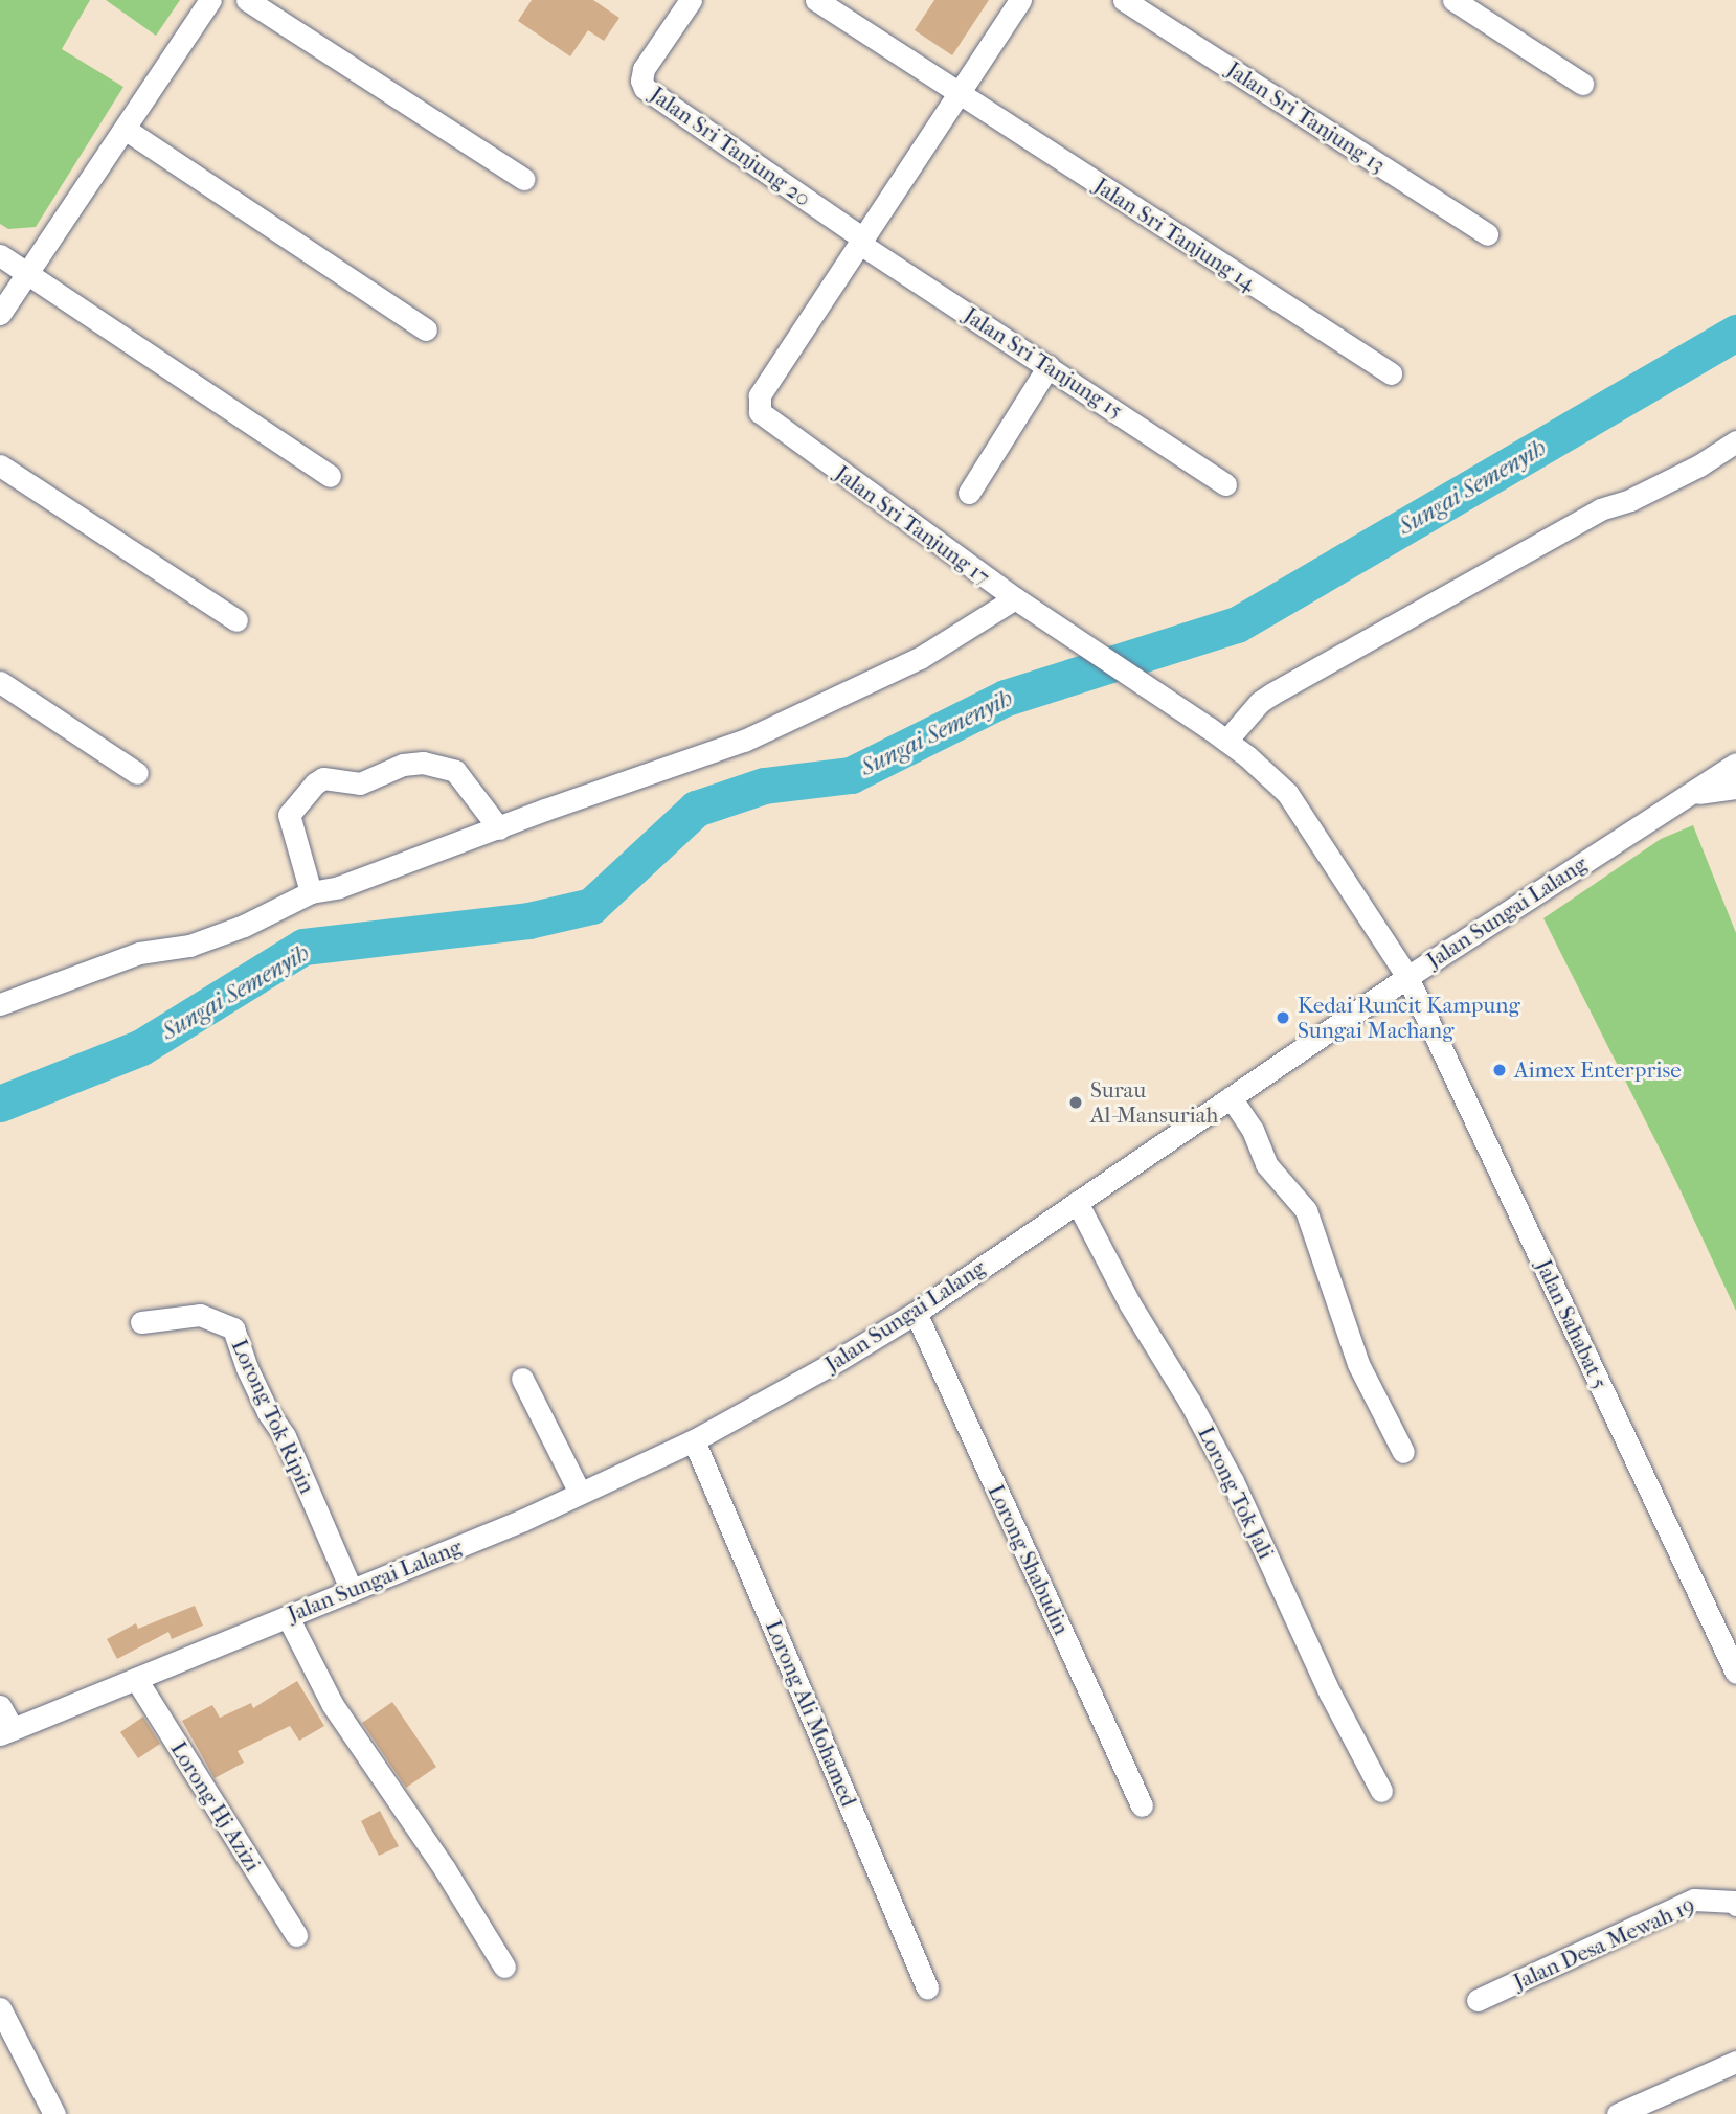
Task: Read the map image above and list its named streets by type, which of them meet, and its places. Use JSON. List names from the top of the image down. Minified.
{"streets":{"street":["Jalan Sri Tanjung 13","Jalan Sri Tanjung 20","Jalan Sri Tanjung 14","Jalan Sri Tanjung 15","Jalan Sri Tanjung 17","Jalan Sungai Lalang","Jalan Sahabat 5","Lorong Tok Ripin","Lorong Tok Jali","Lorong Shabudin","Lorong Ali Mohamed","Lorong Hj Azizi","Jalan Desa Mewah 19"]},"crossings":[["Jalan Sri Tanjung 20","Jalan Sri Tanjung 15"],["Jalan Sri Tanjung 20","Jalan Sri Tanjung 17"],["Jalan Sri Tanjung 14","Jalan Sri Tanjung 17"],["Jalan Sri Tanjung 15","Jalan Sri Tanjung 17"],["Jalan Sri Tanjung 17","Jalan Sungai Lalang"],["Jalan Sri Tanjung 17","Jalan Sahabat 5"],["Jalan Sungai Lalang","Jalan Sahabat 5"],["Jalan Sungai Lalang","Lorong Tok Ripin"],["Jalan Sungai Lalang","Lorong Tok Jali"],["Jalan Sungai Lalang","Lorong Shabudin"],["Jalan Sungai Lalang","Lorong Ali Mohamed"],["Jalan Sungai Lalang","Lorong Hj Azizi"]],"water":["Sungai Semenyih"],"places":["Kedai Runcit Kampung Sungai Machang","Aimex Enterprise","Surau Al-Mansuriah"]}
